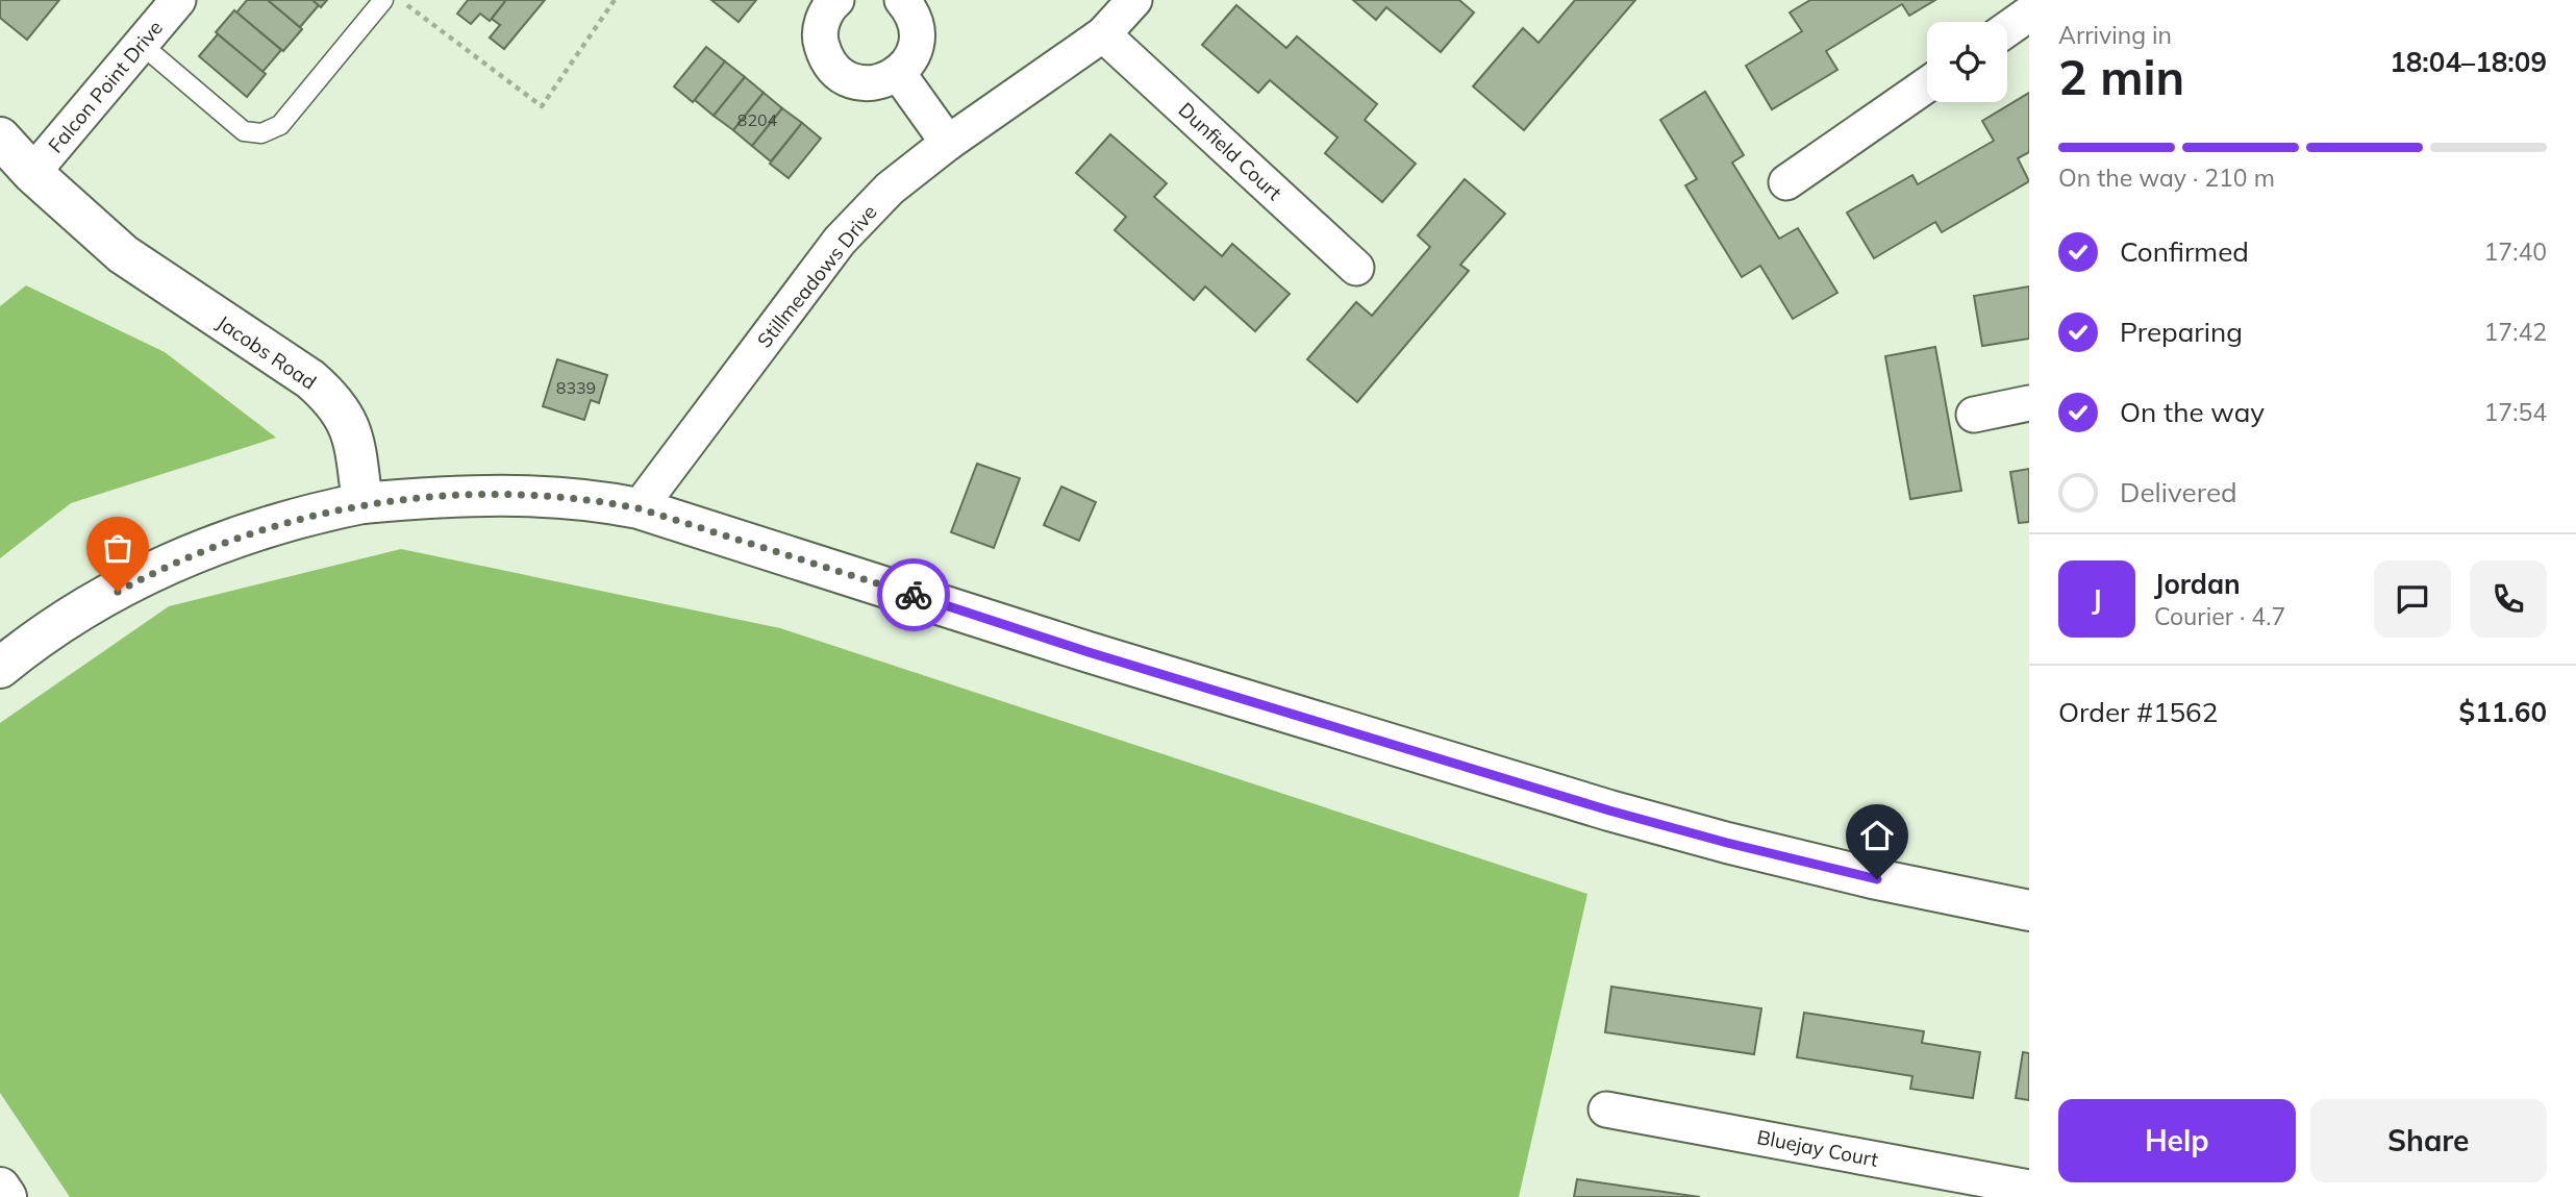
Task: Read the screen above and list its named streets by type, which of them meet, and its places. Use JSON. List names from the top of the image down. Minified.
{"streets":{"street":["Falcon Point Drive","Dunfield Court","Stillmeadows Drive","Jacobs Road","Bluejay Court"]},"crossings":[["Falcon Point Drive","Jacobs Road"],["Dunfield Court","Stillmeadows Drive"]],"house_numbers":["8204","8339"],"page":{"heading":["2 min","Arriving in","18:04–18:09"],"panel":["Jordan","Courier · 4.7","Order #1562","$11.60"],"bar":"On the way · 210 m","list":[["Confirmed","17:40"],["Preparing","17:42"],["On the way","17:54"],"Delivered"],"round":"J","buttons":["Help","Share"]}}
